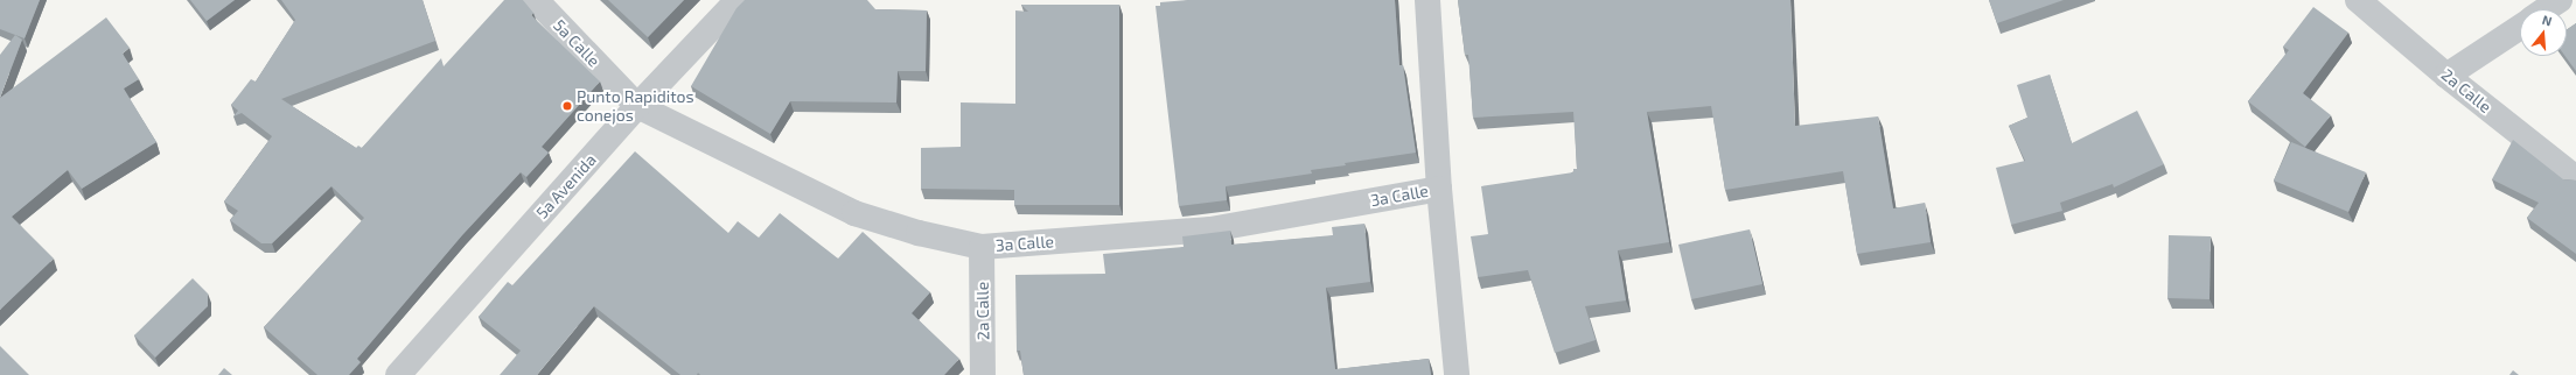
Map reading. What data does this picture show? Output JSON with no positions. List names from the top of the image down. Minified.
{"streets":{"street":["5a Calle","2a Calle","5a Avenida","3a Calle"]},"crossings":[["5a Calle","5a Avenida"],["5a Calle","3a Calle"],["2a Calle","3a Calle"],["5a Avenida","3a Calle"]],"places":["Punto Rapiditos conejos"],"north":"top"}
